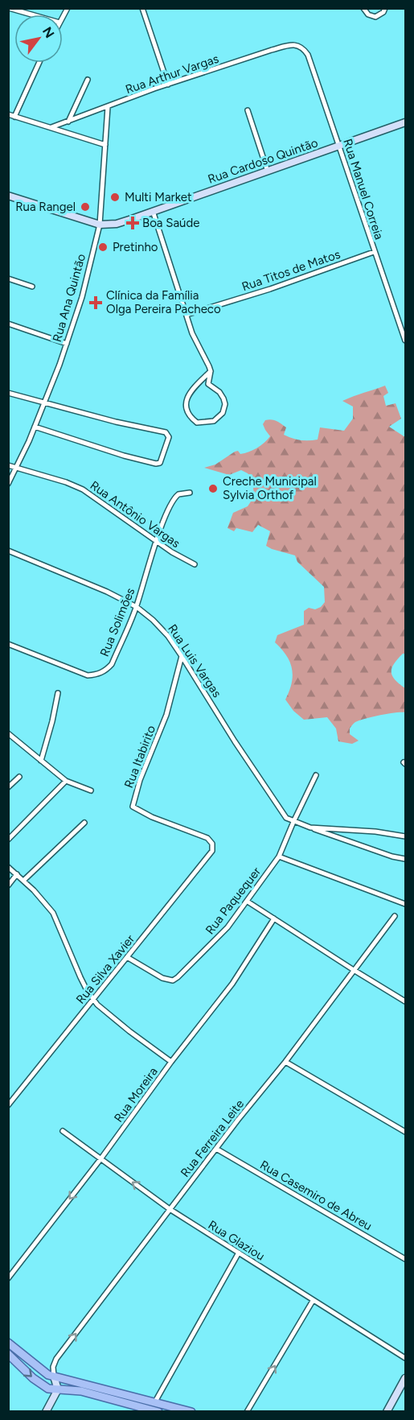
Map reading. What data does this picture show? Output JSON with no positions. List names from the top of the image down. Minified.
{"streets":{"street":["Rua Arthur Vargas","Rua Cardoso Quintão","Rua Manuel Correia","Rua Titos de Matos","Rua Ana Quintão","Rua Antônio Vargas","Rua Solimões","Rua Luis Vargas","Rua Itabirito","Rua Paquequer","Rua Silva Xavier","Rua Moreira","Rua Ferreira Leite","Rua Casemiro de Abreu","Rua Glaziou"]},"crossings":[["Rua Arthur Vargas","Rua Manuel Correia"],["Rua Arthur Vargas","Rua Ana Quintão"],["Rua Cardoso Quintão","Rua Manuel Correia"],["Rua Cardoso Quintão","Rua Ana Quintão"],["Rua Manuel Correia","Rua Titos de Matos"],["Rua Ana Quintão","Rua Antônio Vargas"],["Rua Antônio Vargas","Rua Solimões"],["Rua Solimões","Rua Luis Vargas"],["Rua Luis Vargas","Rua Itabirito"],["Rua Luis Vargas","Rua Paquequer"],["Rua Itabirito","Rua Silva Xavier"],["Rua Paquequer","Rua Silva Xavier"],["Rua Moreira","Rua Glaziou"],["Rua Ferreira Leite","Rua Casemiro de Abreu"],["Rua Ferreira Leite","Rua Glaziou"]],"one_way":["Rua Ferreira Leite"],"places":{"other":["Multi Market","Rua Rangel","Pretinho","Creche Municipal Sylvia Orthof"],"health":["Boa Saúde","Clínica da Família Olga Pereira Pacheco"]},"north":"top right"}
